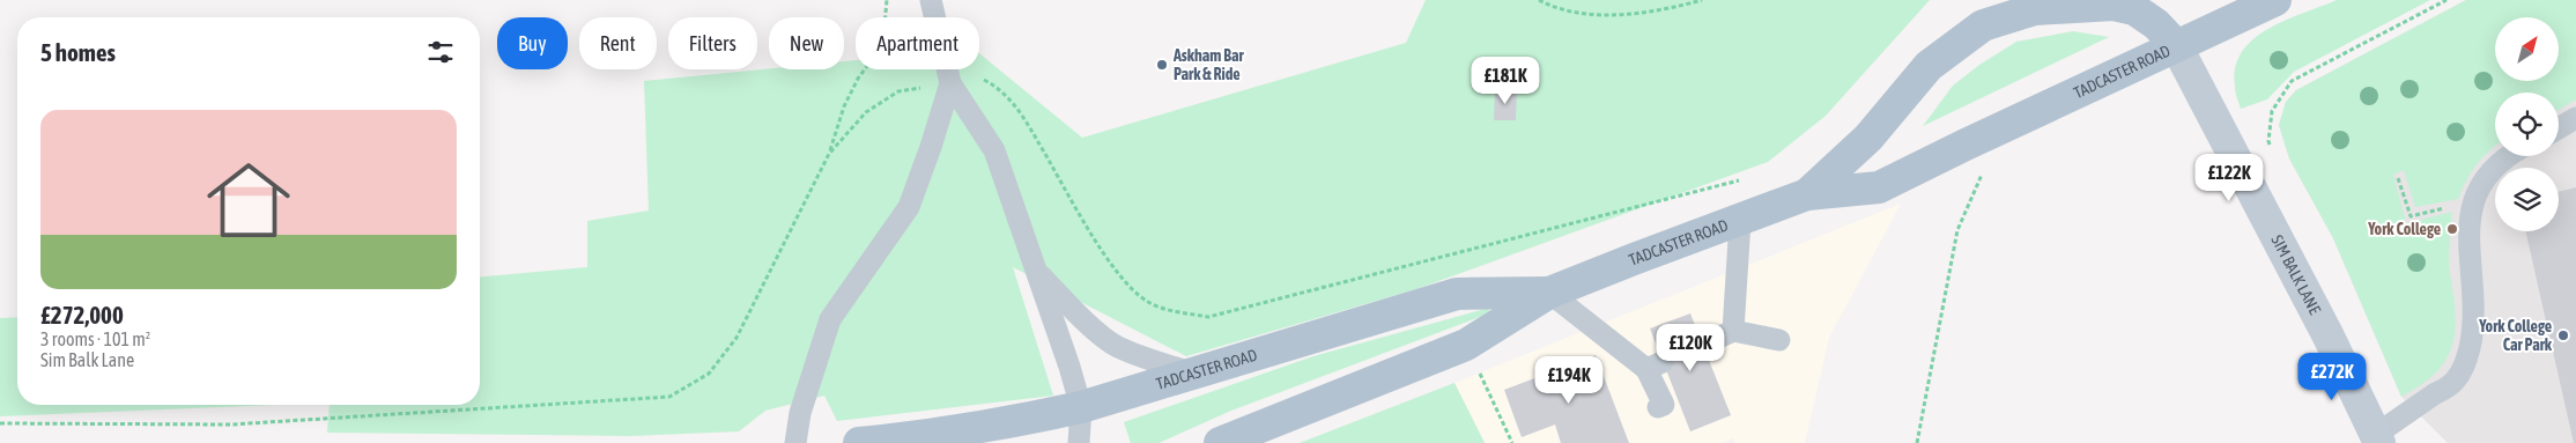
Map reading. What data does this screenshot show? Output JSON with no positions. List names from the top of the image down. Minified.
{"streets":{"main road":["TADCASTER ROAD"],"street":["SIM BALK LANE"]},"crossings":[["TADCASTER ROAD","SIM BALK LANE"]],"places":["Askham Bar Park & Ride","York College","York College Car Park"],"north":"top right","page":{"chip":["Buy","Rent","Filters","New","Apartment"],"heading":"5 homes","price":["£181K","£122K","£120K","£272K","£194K"],"list":[{"name":"£272,000","note":"3 rooms · 101 m² · Sim Balk Lane"}]}}
